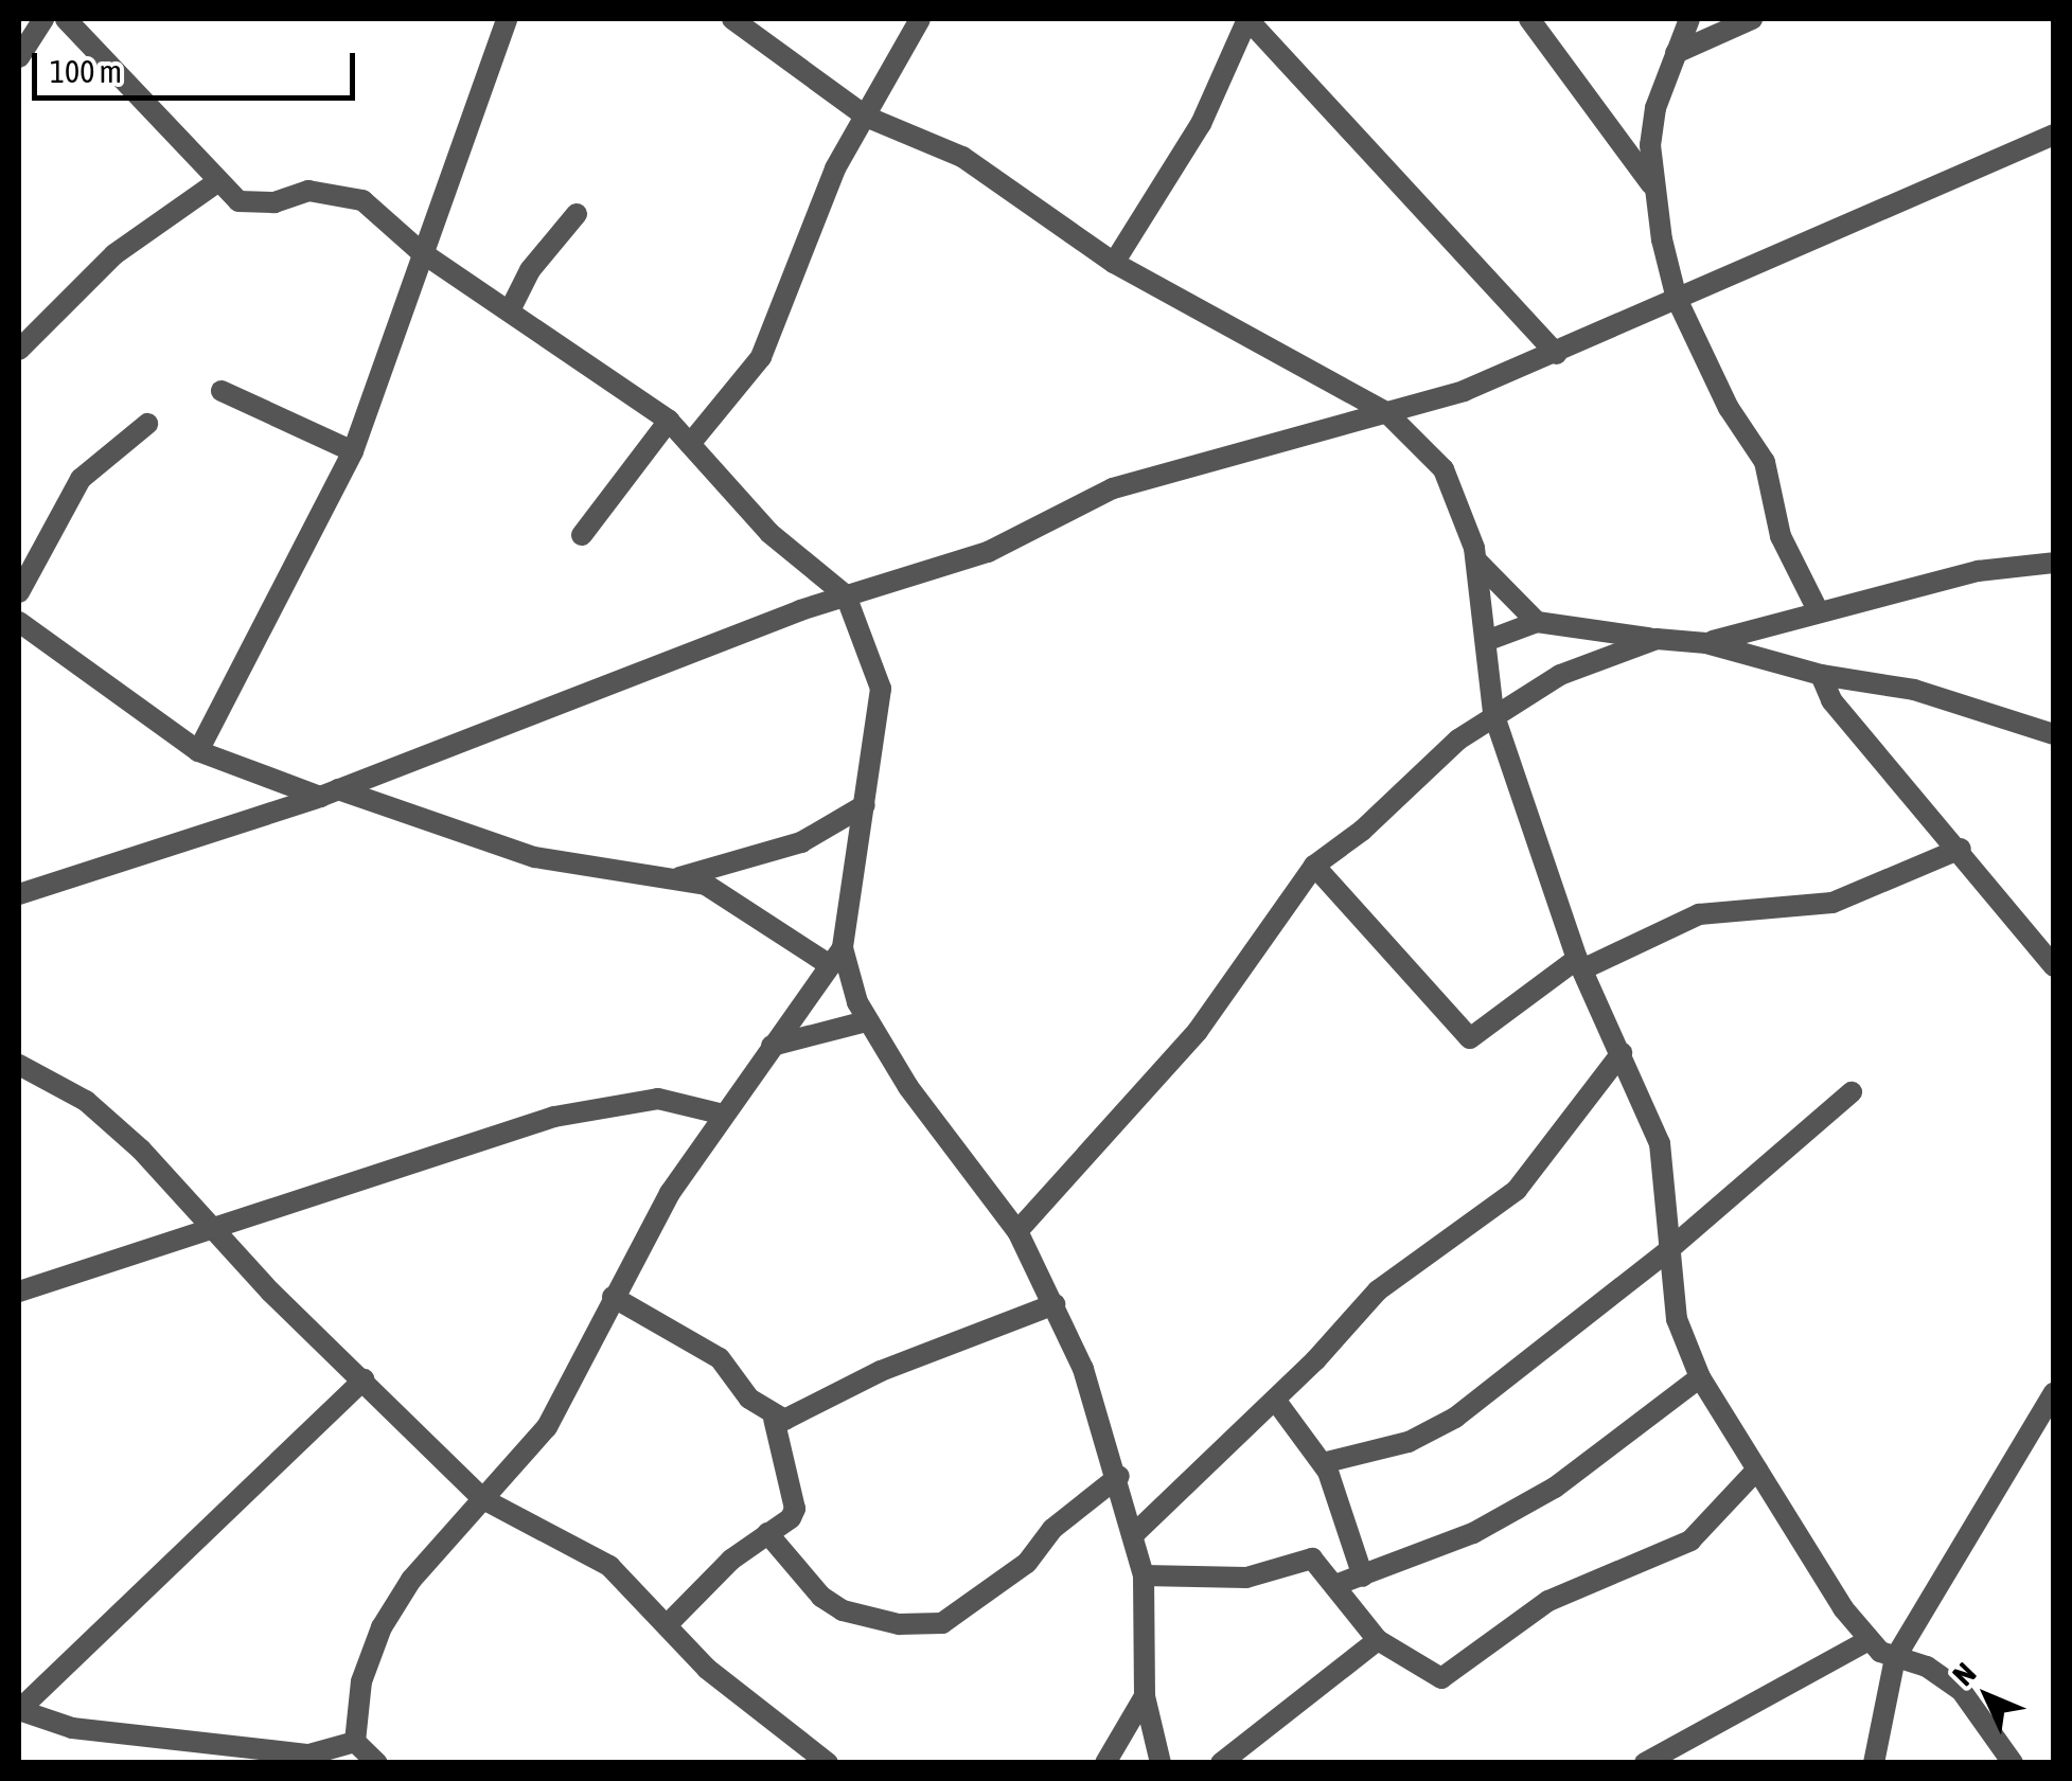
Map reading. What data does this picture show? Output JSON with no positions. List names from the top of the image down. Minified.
{"scale_bar":"100 m","north":"top left"}
